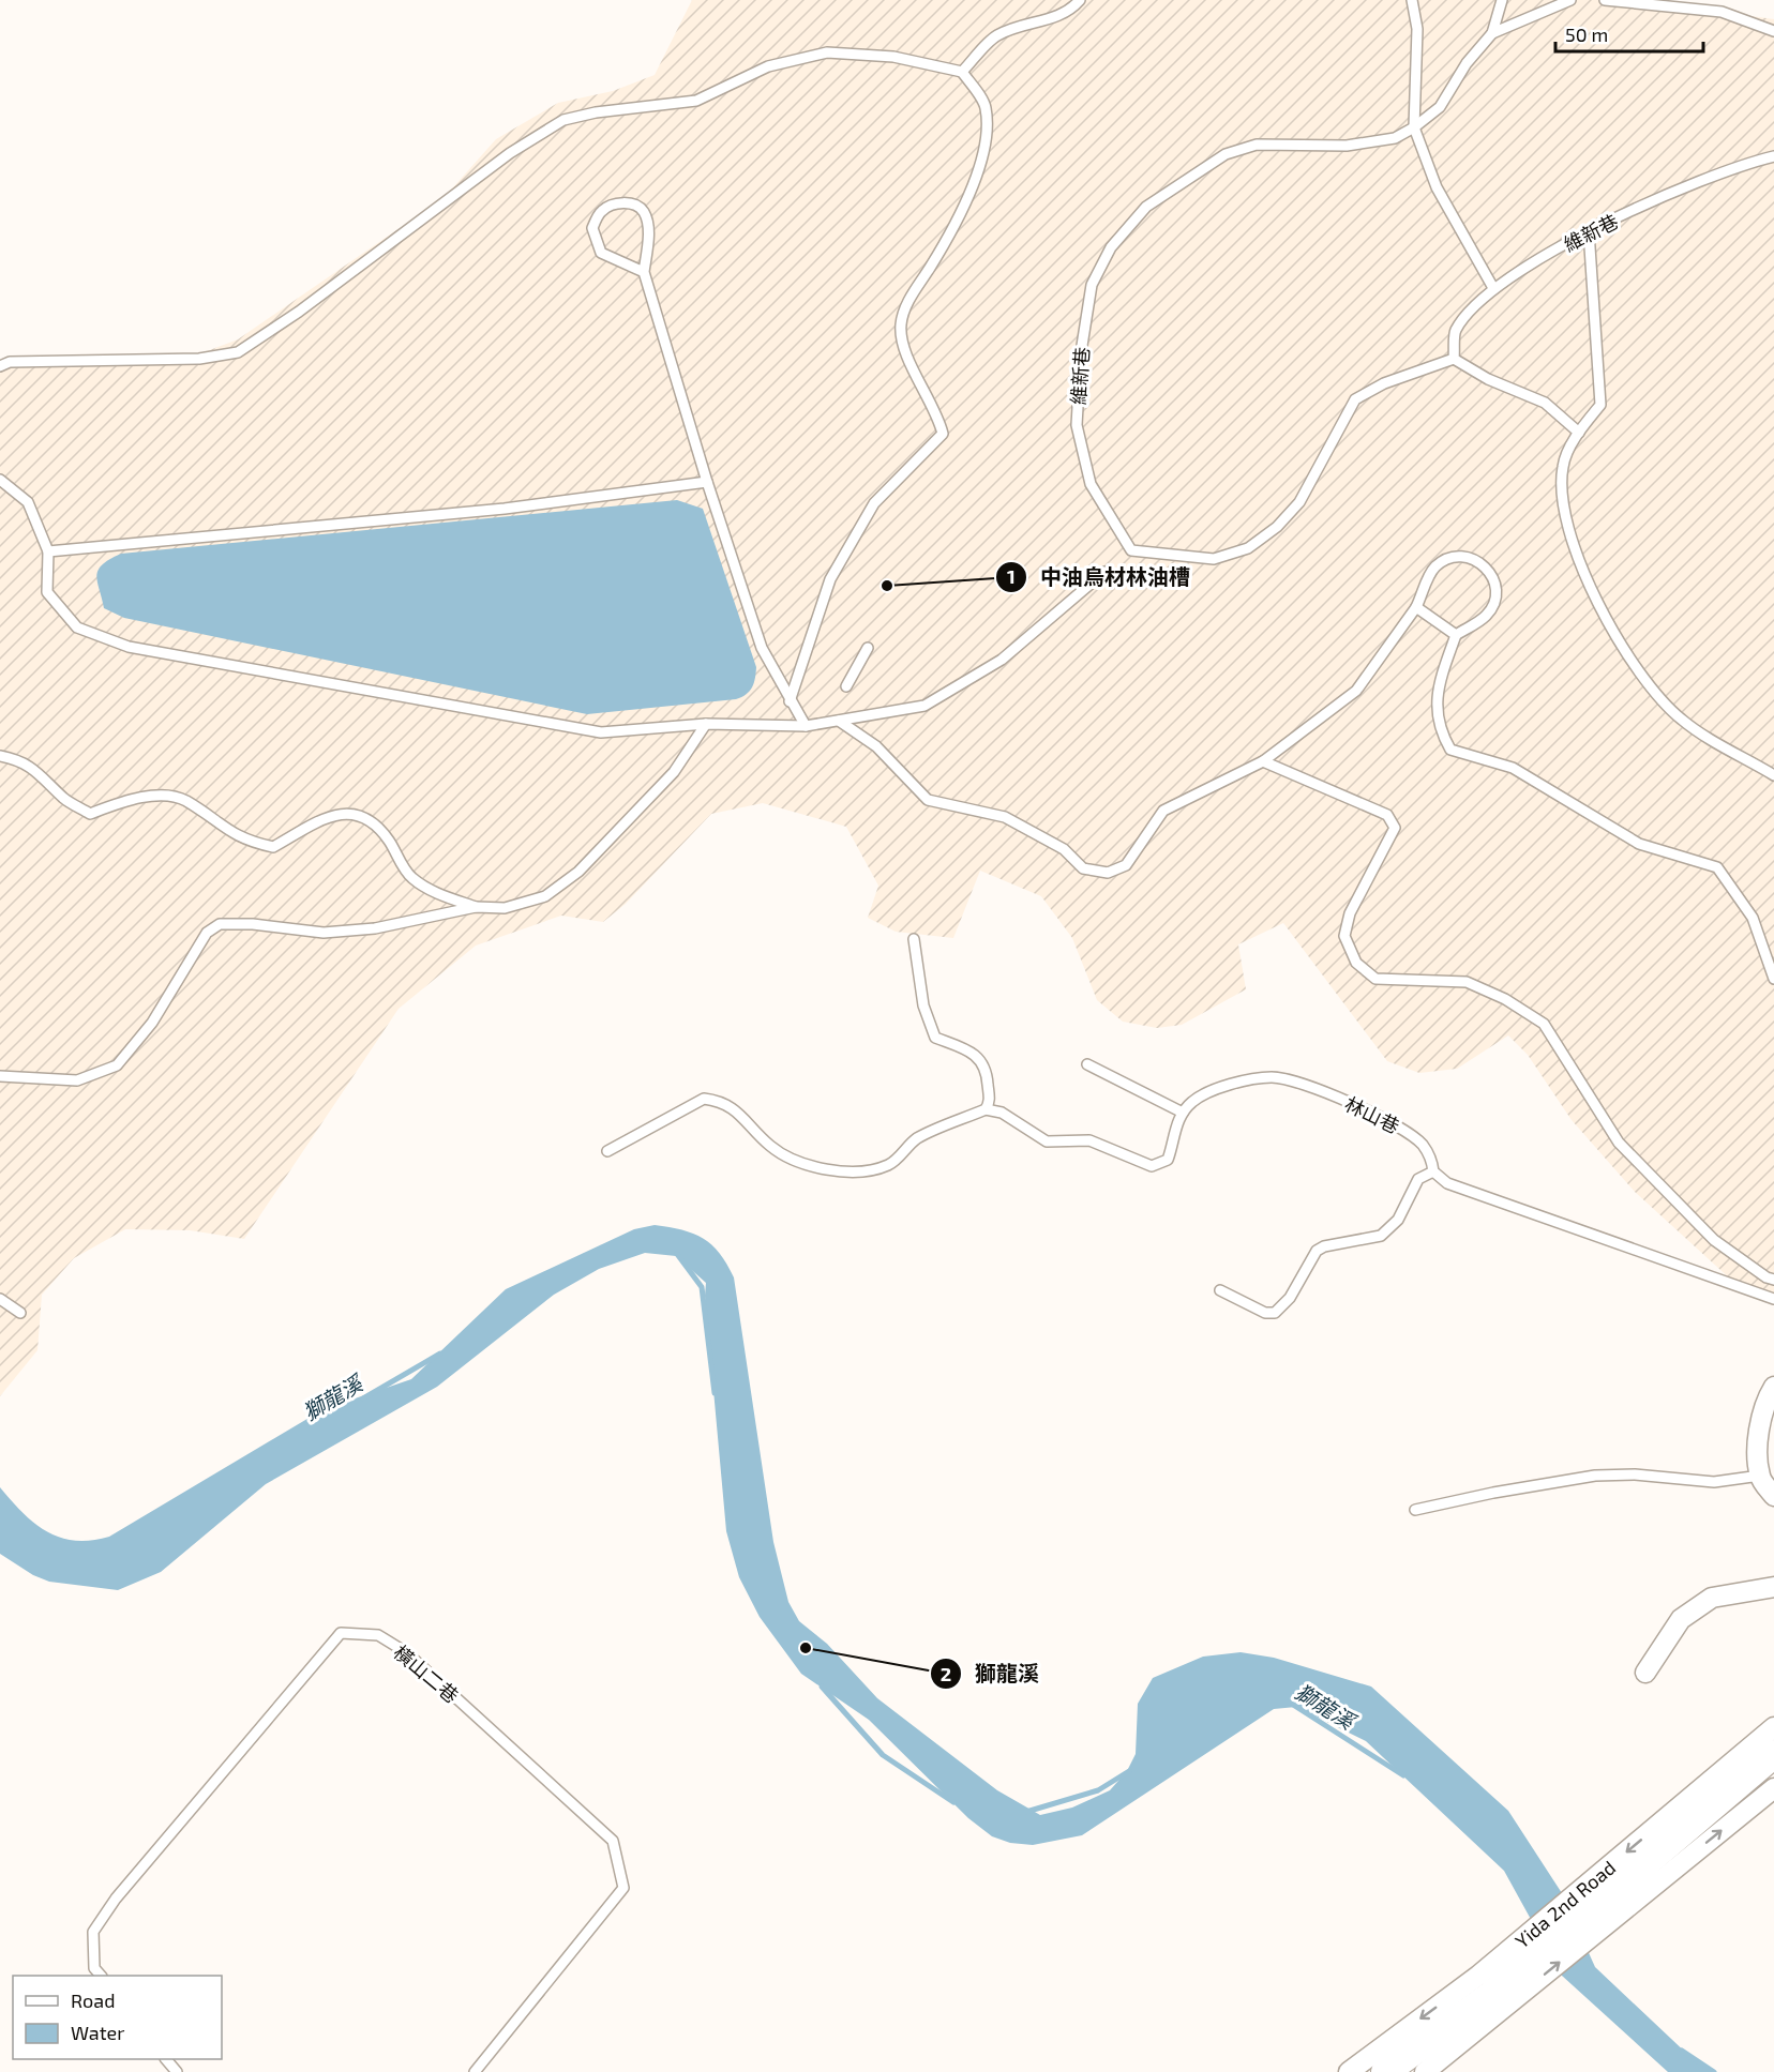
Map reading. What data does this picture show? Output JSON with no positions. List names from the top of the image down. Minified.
{"streets":{"street":["Yida 2nd Road"],"lane":["維新巷","林山巷","橫山二巷"]},"water":["獅龍溪"],"places":["中油烏材林油槽","獅龍溪"],"legend":["Road","Water"],"scale_bar":"50 m"}
